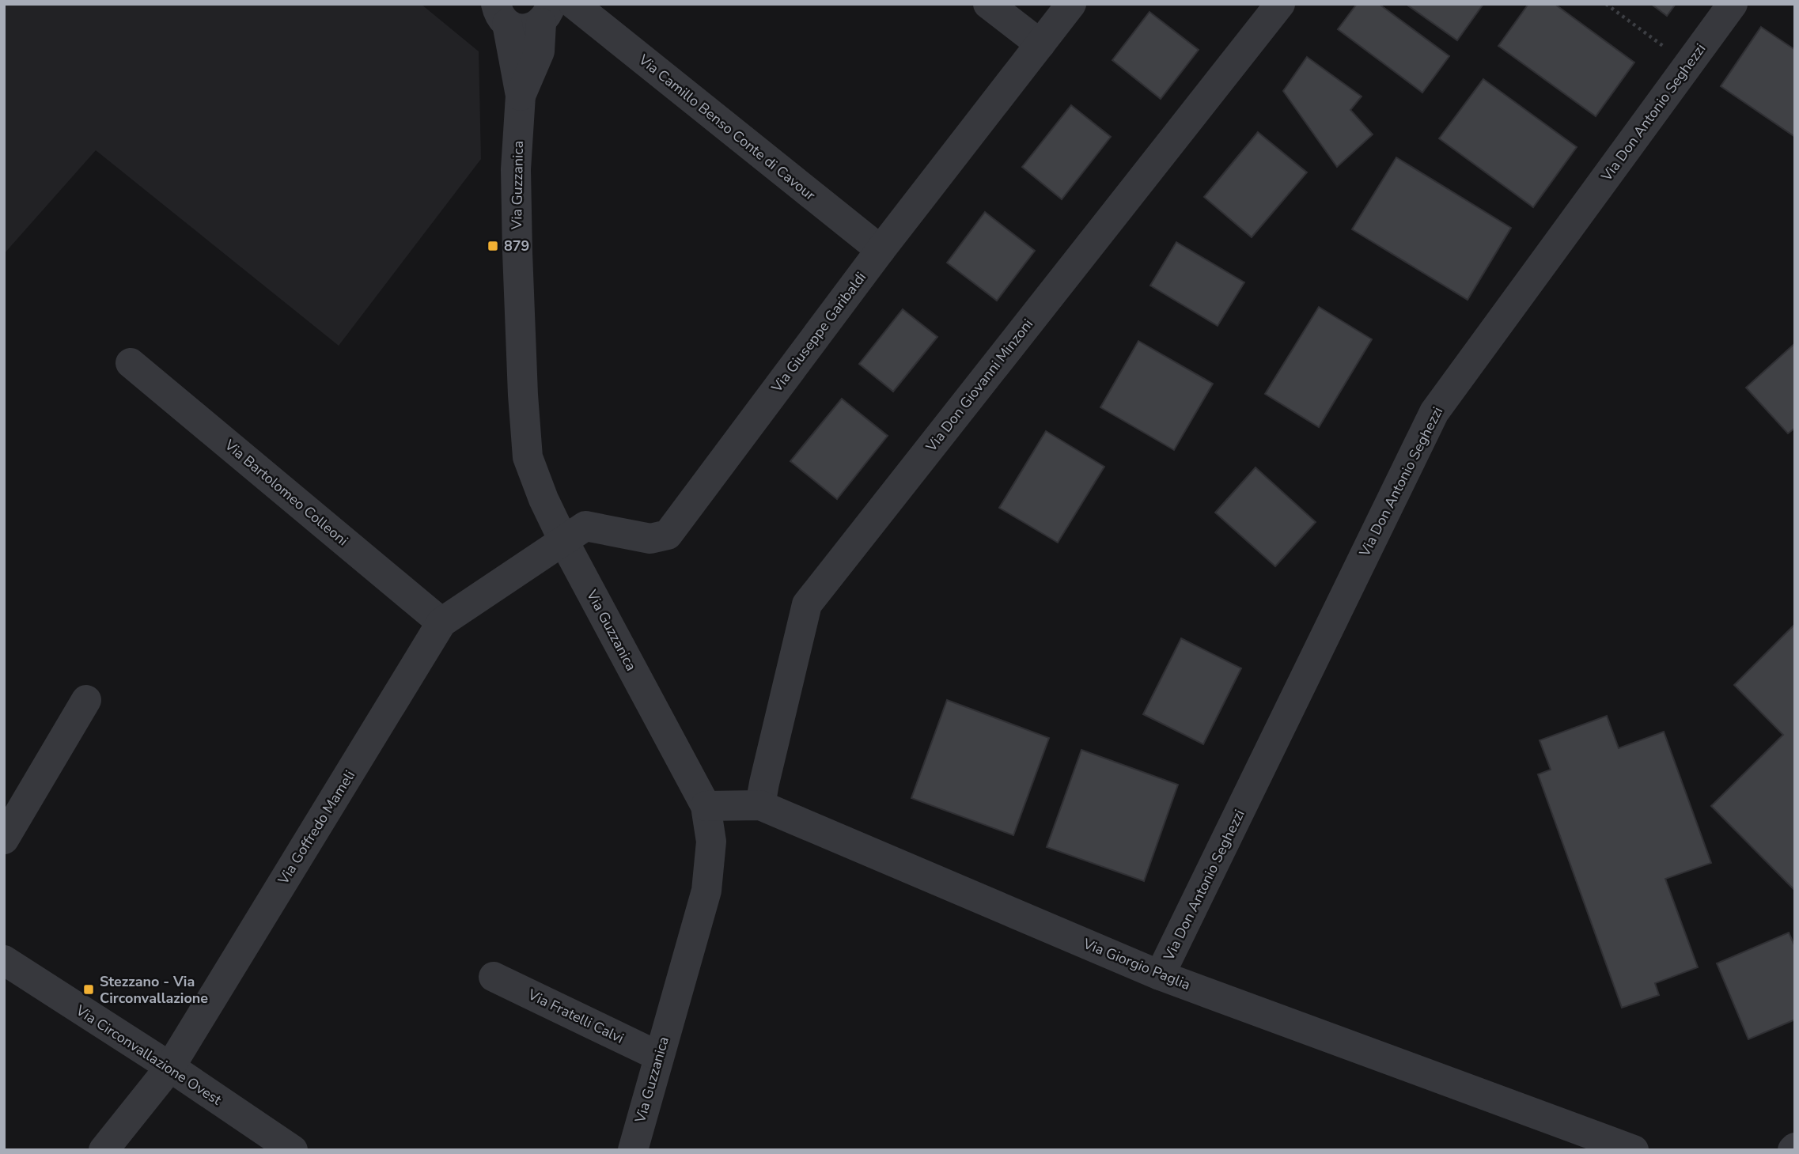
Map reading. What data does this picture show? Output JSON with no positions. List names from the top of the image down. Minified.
{"streets":{"street":["Via Don Antonio Seghezzi","Via Camillo Benso Conte di Cavour","Via Guzzanica","Via Giuseppe Garibaldi","Via Don Giovanni Minzoni","Via Bartolomeo Colleoni","Via Goffredo Mameli","Via Giorgio Paglia","Via Fratelli Calvi","Via Circonvallazione Ovest"]},"crossings":[["Via Don Antonio Seghezzi","Via Giorgio Paglia"],["Via Camillo Benso Conte di Cavour","Via Giuseppe Garibaldi"],["Via Guzzanica","Via Giuseppe Garibaldi"],["Via Guzzanica","Via Goffredo Mameli"],["Via Guzzanica","Via Giorgio Paglia"],["Via Guzzanica","Via Fratelli Calvi"],["Via Giuseppe Garibaldi","Via Goffredo Mameli"],["Via Don Giovanni Minzoni","Via Giorgio Paglia"],["Via Bartolomeo Colleoni","Via Goffredo Mameli"],["Via Goffredo Mameli","Via Circonvallazione Ovest"]],"places":{"transit":["879","Stezzano - Via Circonvallazione"]}}
